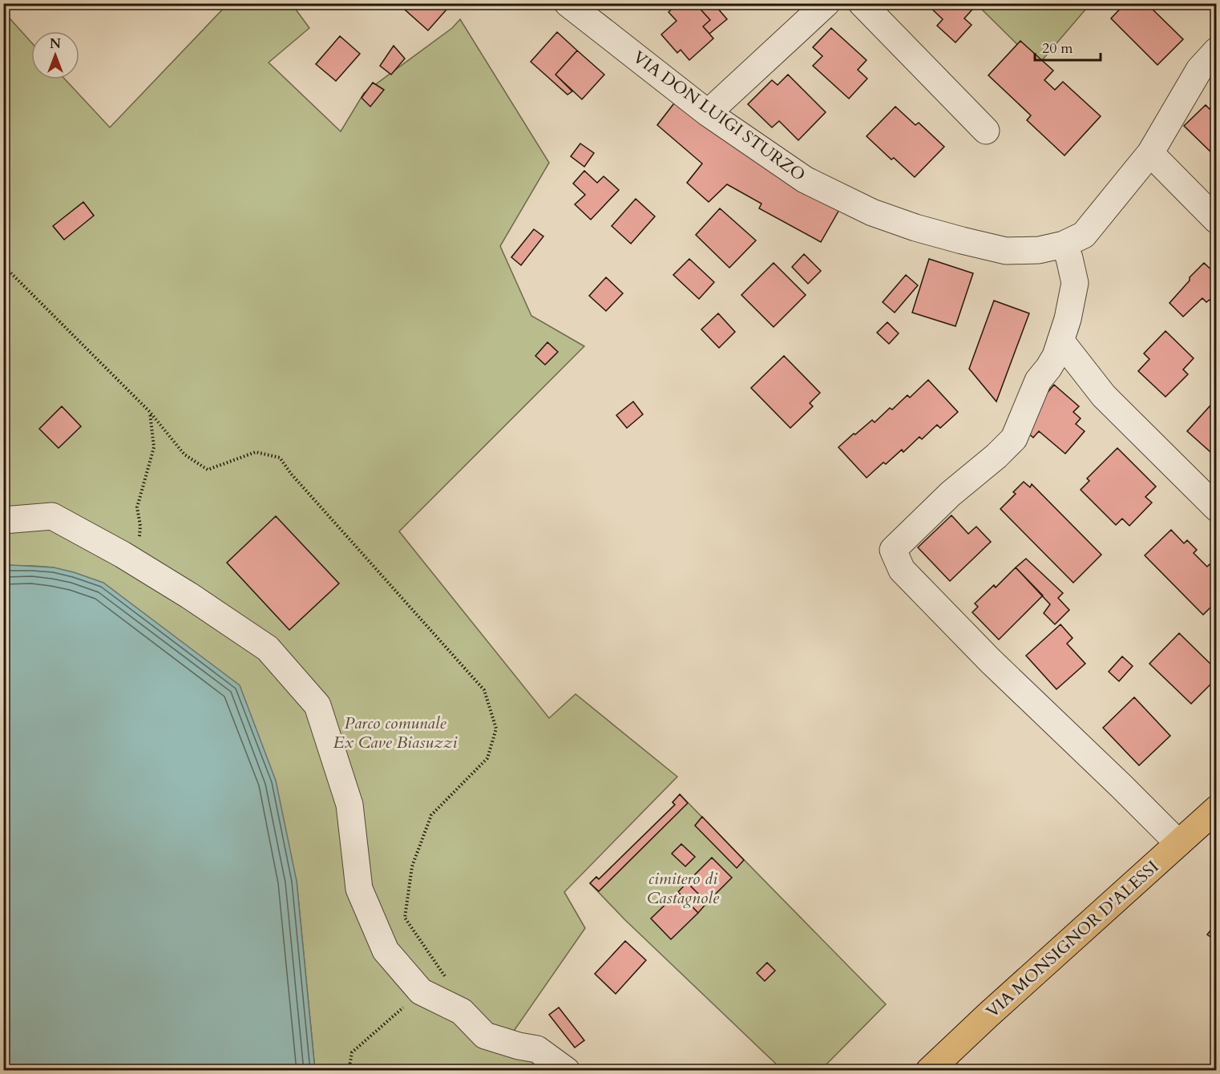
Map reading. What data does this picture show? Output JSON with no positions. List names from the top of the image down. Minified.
{"streets":{"main road":["VIA MONSIGNOR D'ALESSI"],"street":["VIA DON LUIGI STURZO"]},"parks":["Parco comunale Ex Cave Biasuzzi","cimitero di Castagnole"],"scale_bar":"20 m","north":"top"}
